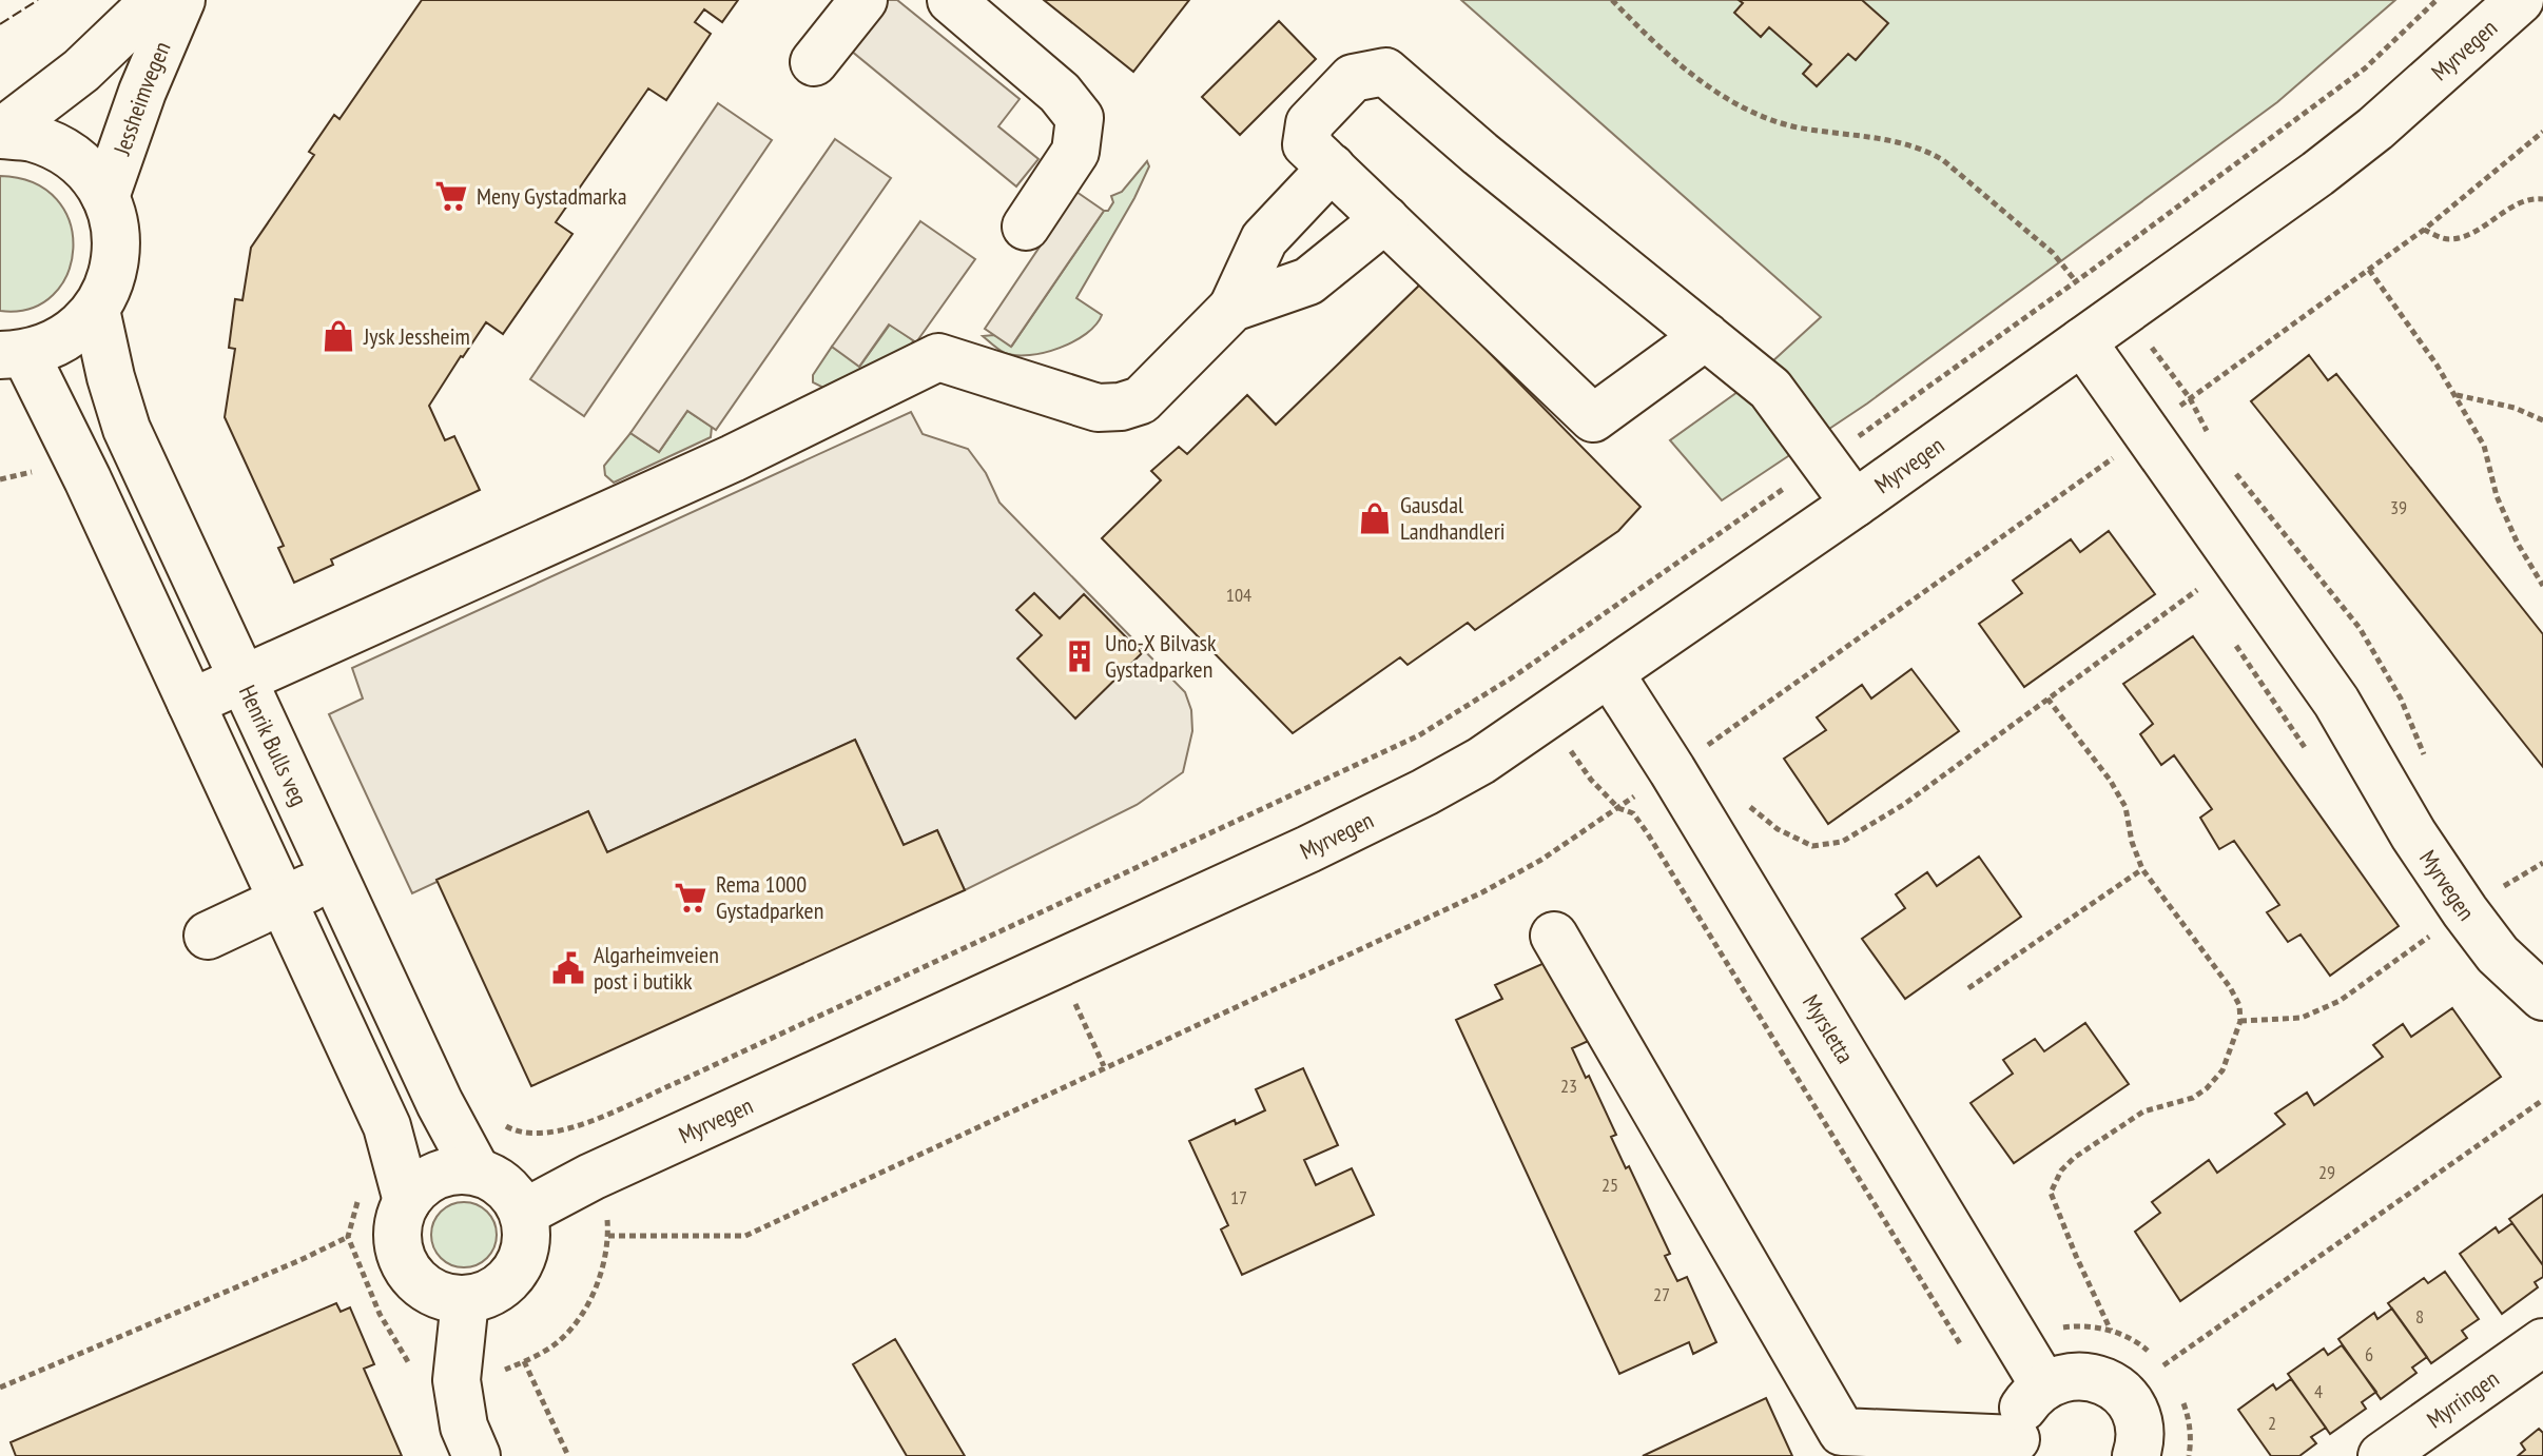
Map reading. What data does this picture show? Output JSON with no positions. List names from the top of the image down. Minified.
{"streets":{"street":["Myrvegen","Jessheimvegen","Henrik Bulls veg","Myrsletta","Myrringen"]},"crossings":[["Myrvegen","Henrik Bulls veg"],["Myrvegen","Myrsletta"]],"places":{"supermarket":["Meny Gystadmarka","Rema 1000 Gystadparken"],"shop":["Jysk Jessheim","Gausdal Landhandleri"],"building":["Uno-X Bilvask Gystadparken"],"public building":["Algarheimveien post i butikk"]},"house_numbers":["39","104","23","29","25","17","27","8","6","4","2"]}
